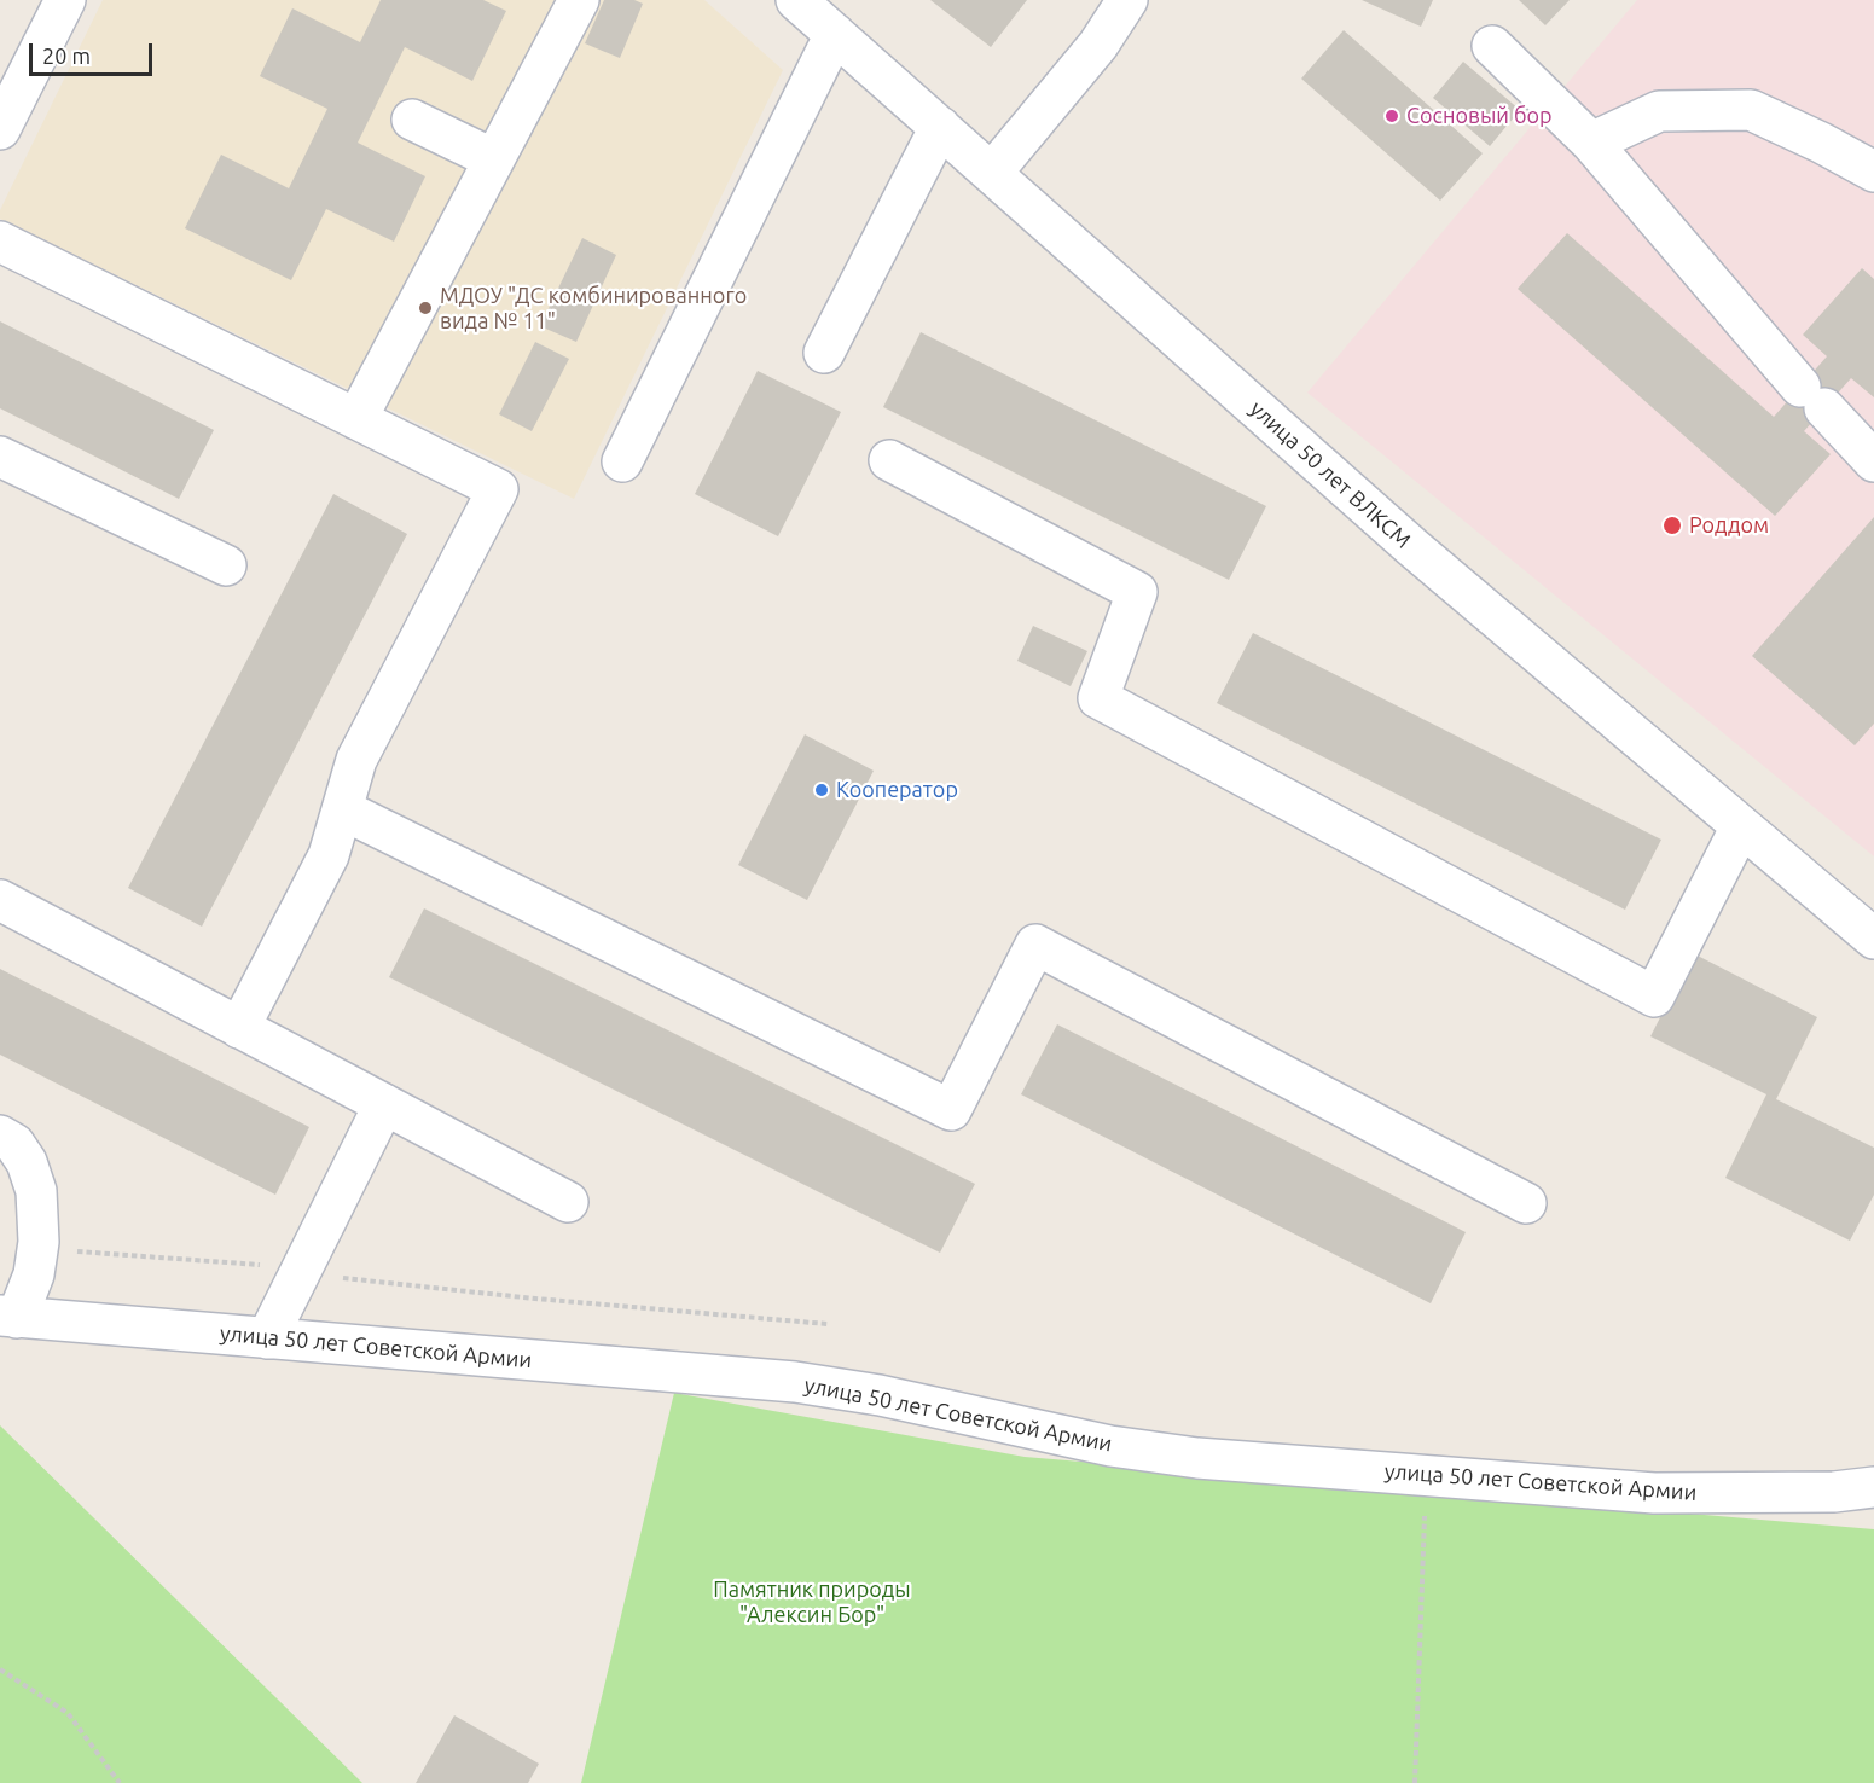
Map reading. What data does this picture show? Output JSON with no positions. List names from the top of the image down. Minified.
{"streets":{"street":["улица 50 лет ВЛКСМ","улица 50 лет Советской Армии"]},"parks":["Памятник природы \"Алексин Бор\""],"places":["Сосновый бор","МДОУ \"ДС комбинированного вида № 11\"","Роддом","Кооператор"],"scale_bar":"20 m"}
